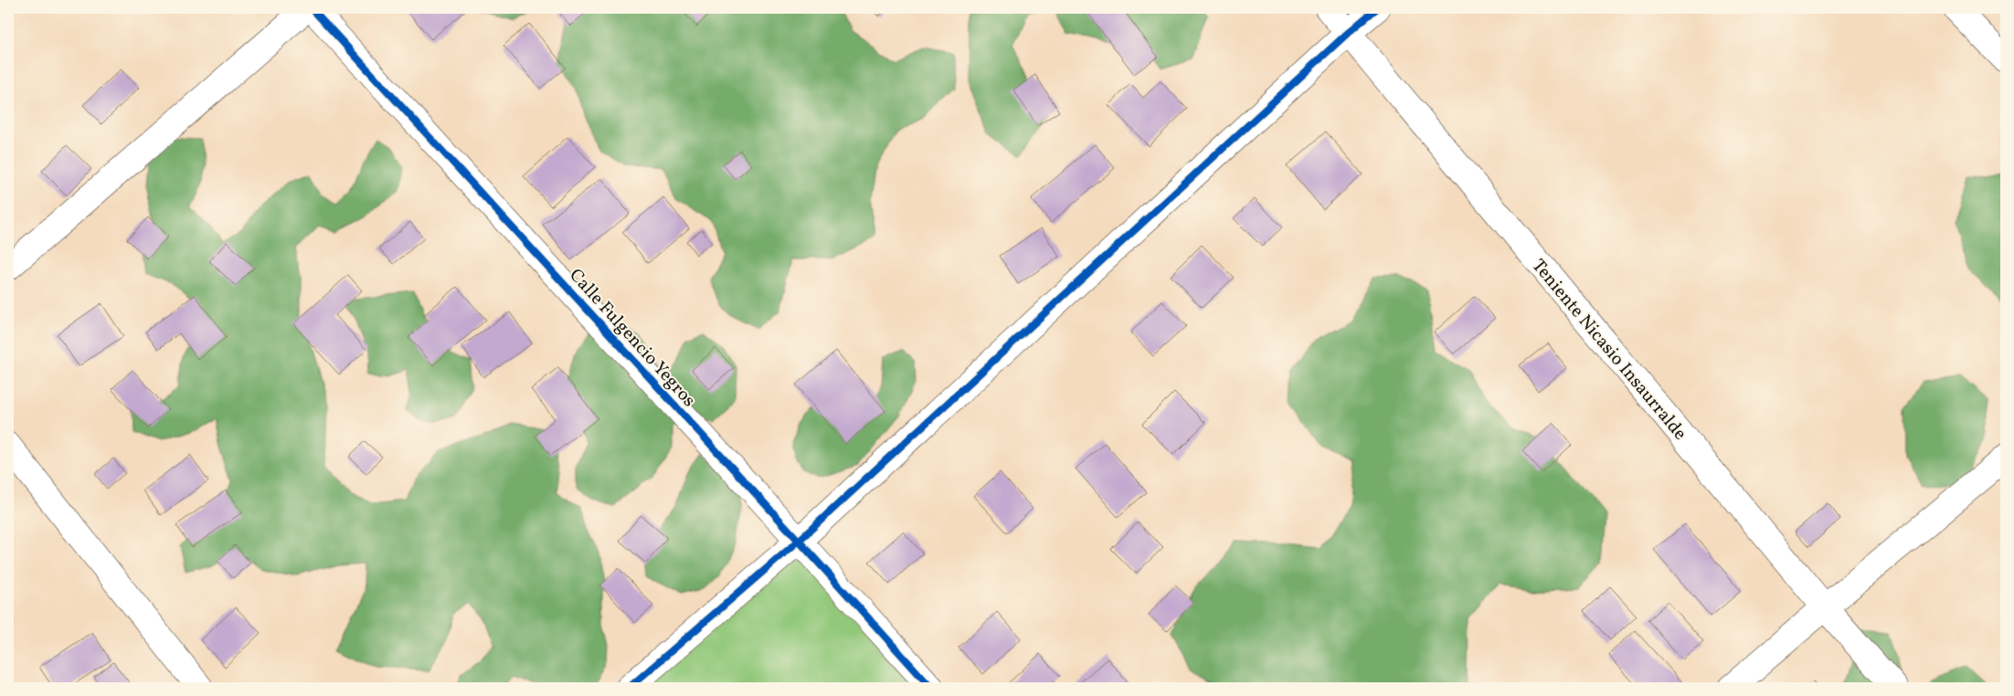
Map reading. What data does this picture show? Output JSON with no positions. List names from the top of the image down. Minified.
{"streets":{"street":["Calle Fulgencio Yegros","Teniente Nicasio Insaurralde"]}}
